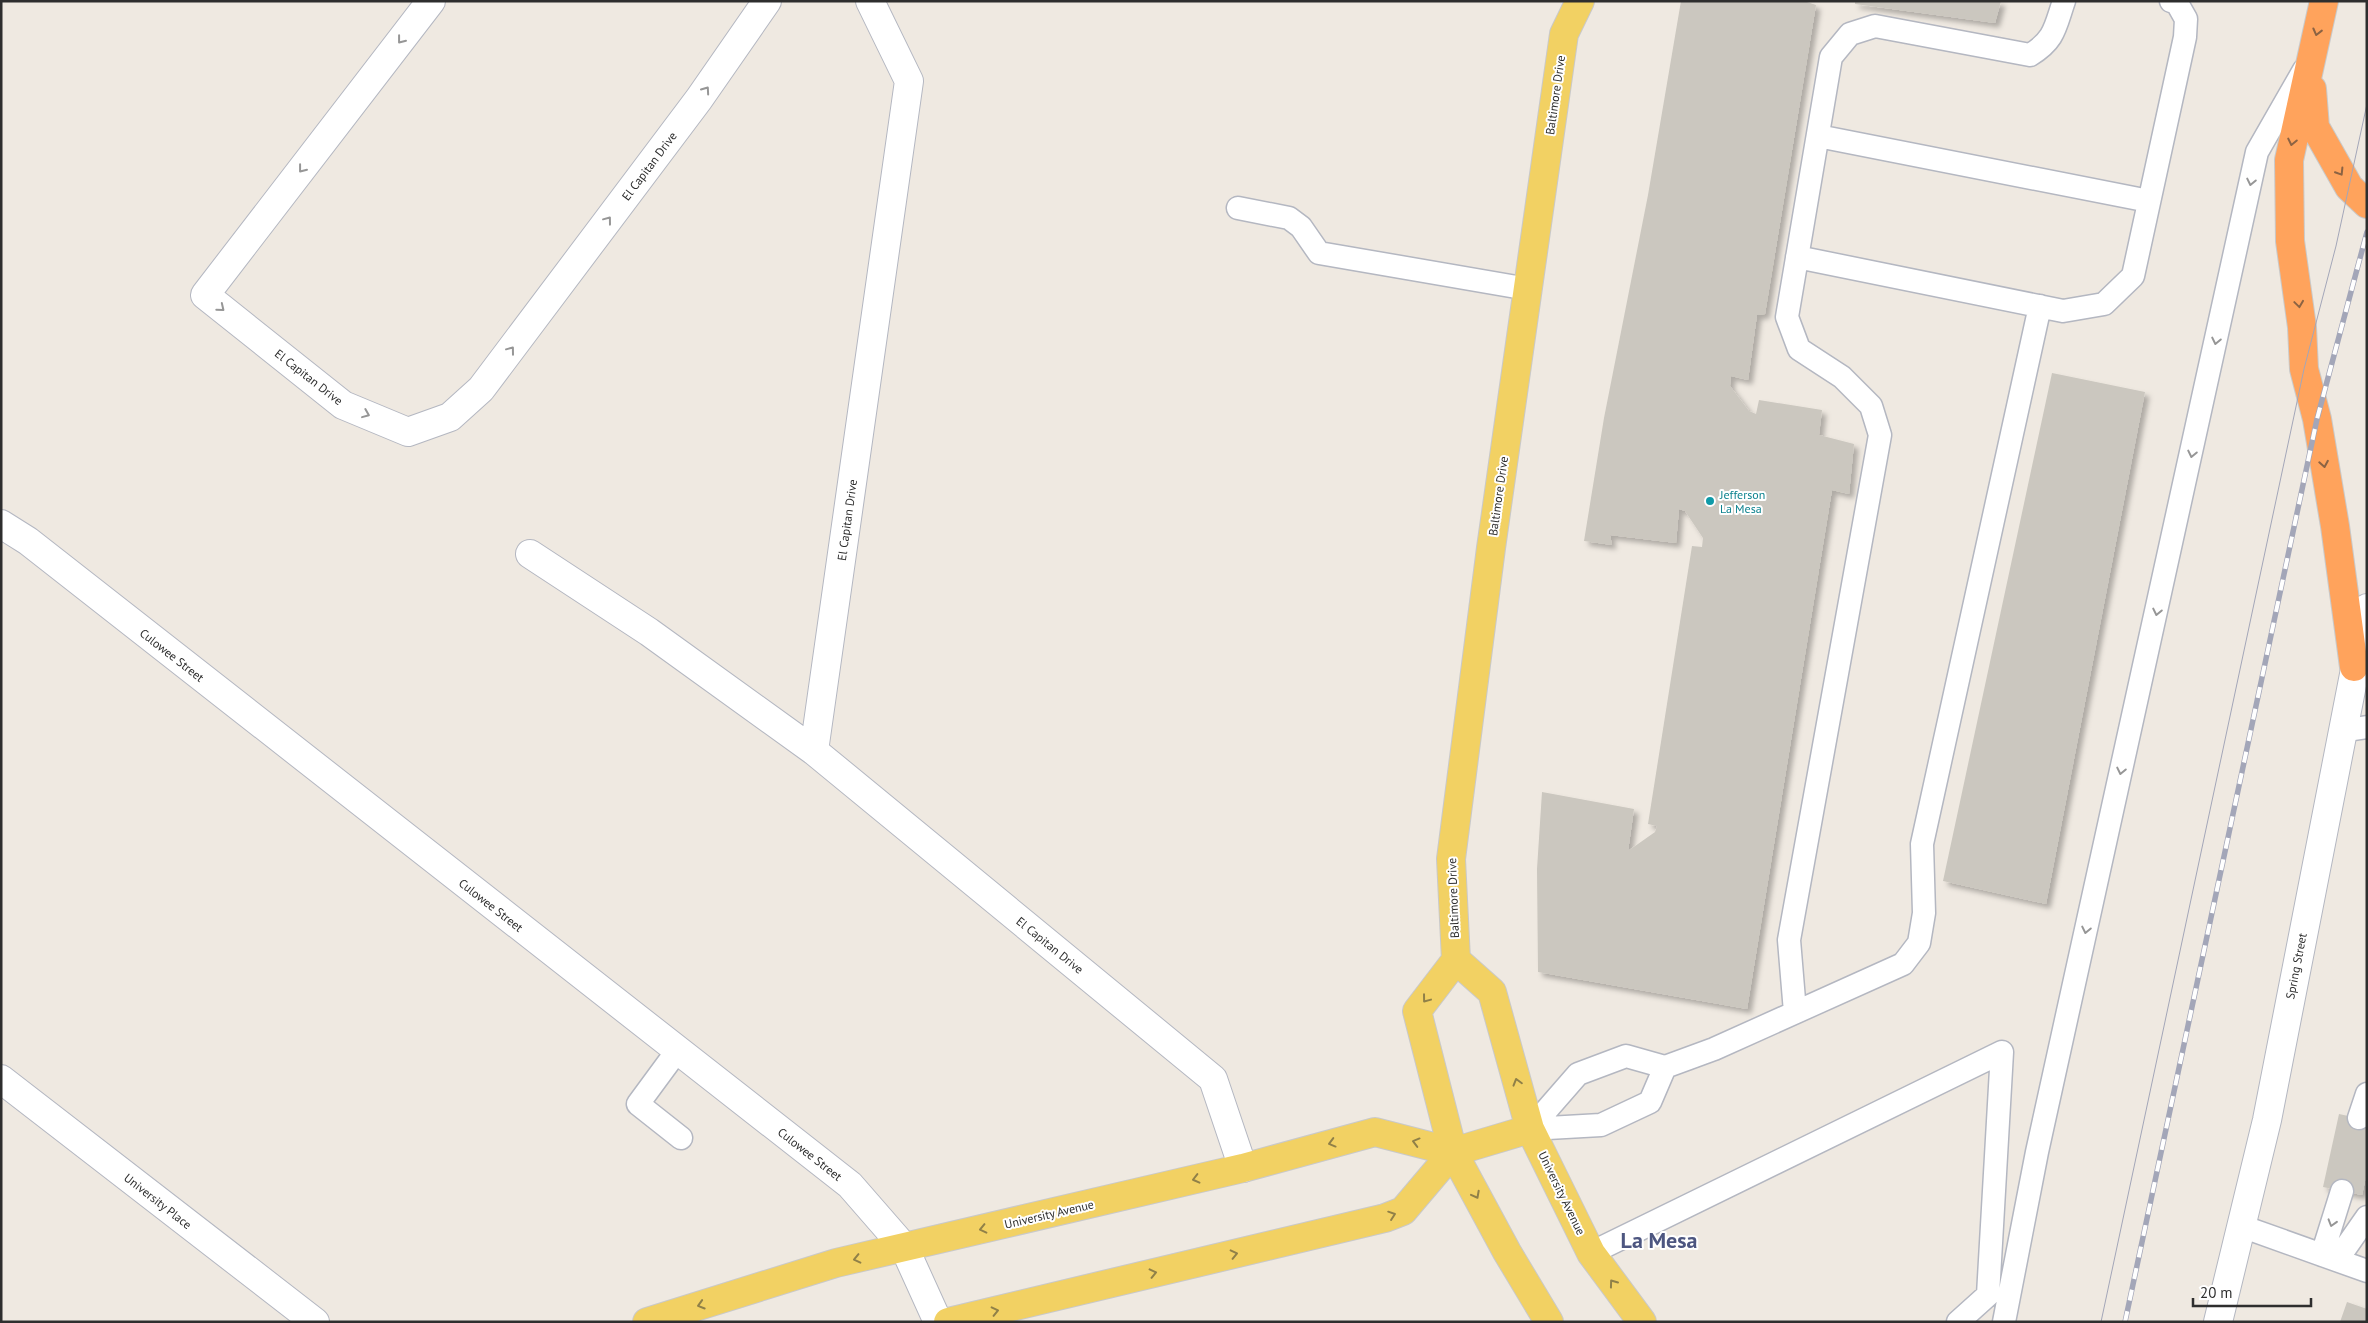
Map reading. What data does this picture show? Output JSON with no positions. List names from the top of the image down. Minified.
{"streets":{"main road":["Baltimore Drive","University Avenue"],"street":["El Capitan Drive","Culowee Street","Spring Street","University Place"]},"crossings":[["El Capitan Drive","University Avenue"],["Culowee Street","University Avenue"]],"districts":["La Mesa"],"places":["Jefferson La Mesa"],"scale_bar":"20 m"}
